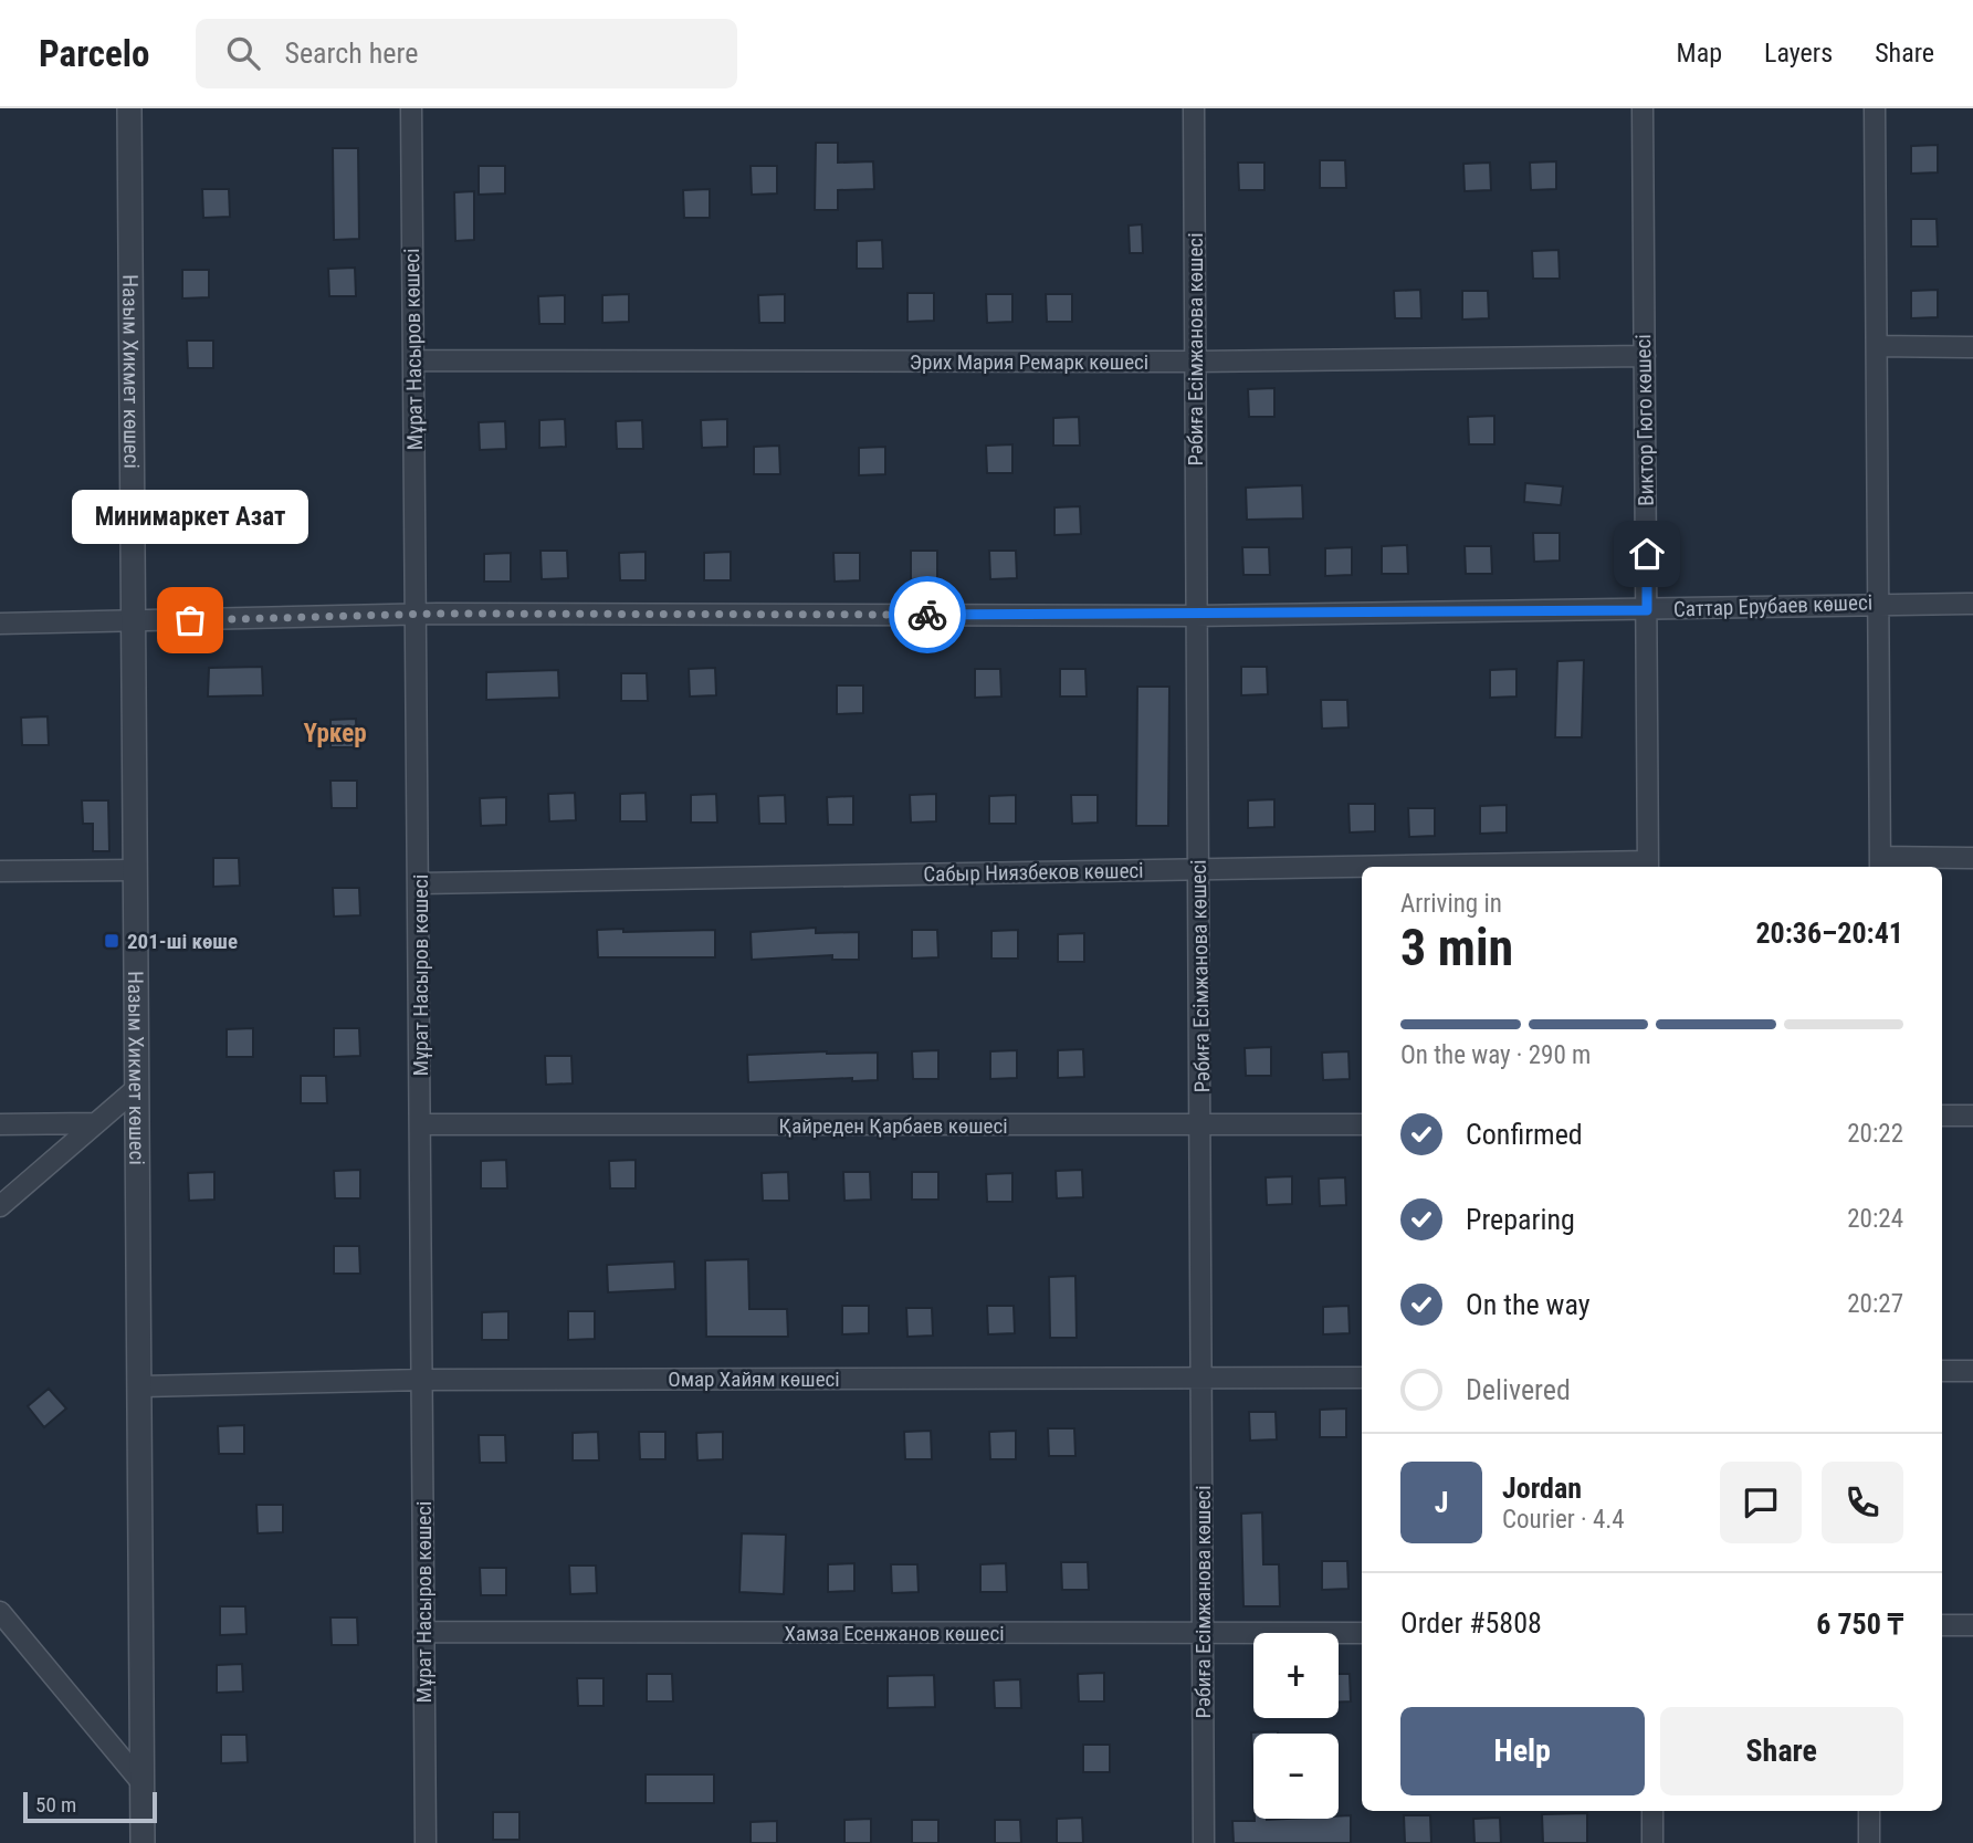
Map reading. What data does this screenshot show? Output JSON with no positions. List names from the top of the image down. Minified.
{"streets":{"street":["Мұрат Насыров көшесі","Рәбиға Есімжанова көшесі","Эрих Мария Ремарк көшесі","Назым Хикмет көшесі","Виктор Гюго көшесі","Саттар Ерубаев көшесі","Сабыр Ниязбеков көшесі","Қайреден Қарбаев көшесі","Омар Хайям көшесі","Хамза Есенжанов көшесі"]},"crossings":[["Мұрат Насыров көшесі","Эрих Мария Ремарк көшесі"],["Мұрат Насыров көшесі","Саттар Ерубаев көшесі"],["Мұрат Насыров көшесі","Сабыр Ниязбеков көшесі"],["Мұрат Насыров көшесі","Қайреден Қарбаев көшесі"],["Мұрат Насыров көшесі","Омар Хайям көшесі"],["Мұрат Насыров көшесі","Хамза Есенжанов көшесі"],["Рәбиға Есімжанова көшесі","Эрих Мария Ремарк көшесі"],["Рәбиға Есімжанова көшесі","Саттар Ерубаев көшесі"],["Рәбиға Есімжанова көшесі","Сабыр Ниязбеков көшесі"],["Рәбиға Есімжанова көшесі","Қайреден Қарбаев көшесі"],["Рәбиға Есімжанова көшесі","Омар Хайям көшесі"],["Рәбиға Есімжанова көшесі","Хамза Есенжанов көшесі"],["Эрих Мария Ремарк көшесі","Виктор Гюго көшесі"],["Назым Хикмет көшесі","Саттар Ерубаев көшесі"],["Назым Хикмет көшесі","Омар Хайям көшесі"],["Виктор Гюго көшесі","Саттар Ерубаев көшесі"],["Виктор Гюго көшесі","Сабыр Ниязбеков көшесі"]],"districts":["Үркер"],"places":{"other":["Минимаркет Азат"],"transit":["201-ші көше"]},"scale_bar":"50 m","page":{"header":"Parcelo","search":"Search here","nav":["Map","Layers","Share"],"bubble":"Минимаркет Азат","heading":["3 min","Arriving in","20:36–20:41"],"panel":["Jordan","Courier · 4.4","Order #5808","6 750 ₸"],"bar":"On the way · 290 m","list":[["Confirmed","20:22"],["Preparing","20:24"],["On the way","20:27"],"Delivered"],"round":"J","map_buttons":["+","−"],"buttons":["Help","Share"],"scale":"50 m"}}
